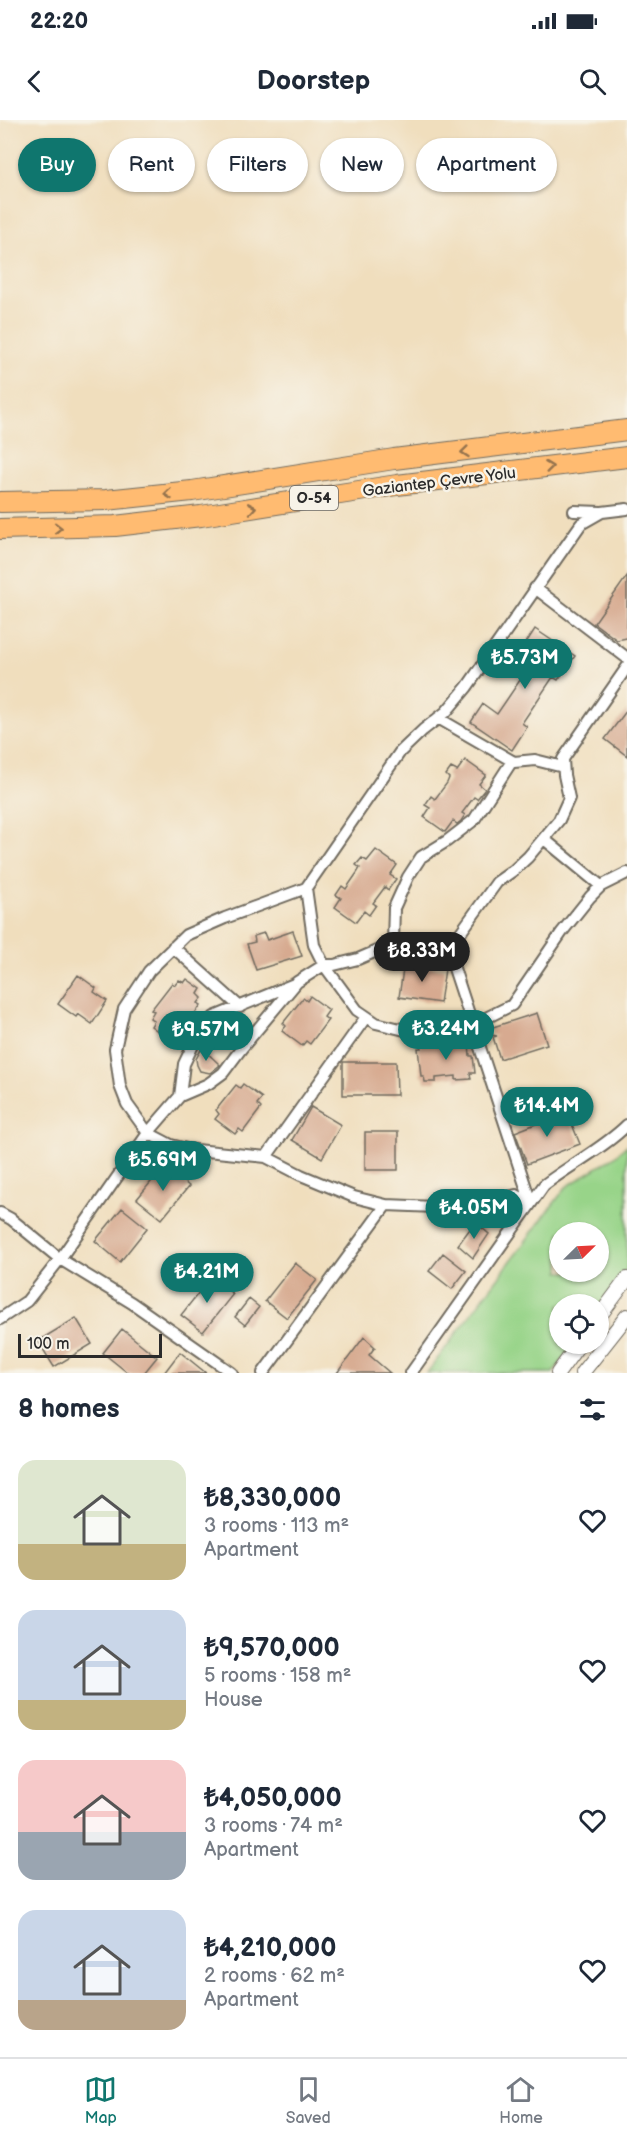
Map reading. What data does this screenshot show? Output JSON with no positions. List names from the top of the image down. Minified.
{"streets":{"highway":["Gaziantep Çevre Yolu","O-54"]},"scale_bar":"100 m","north":"top right","page":{"status":"22:20","header":"Doorstep","chip":["Buy","Rent","Filters","New","Apartment"],"price":["₺5.73M","₺8.33M","₺3.24M","₺9.57M","₺14.4M","₺5.69M","₺4.05M","₺4.21M"],"scale":"100 m","heading":"8 homes","list":[{"name":"₺8,330,000","note":"3 rooms · 113 m² · Apartment"},{"name":"₺9,570,000","note":"5 rooms · 158 m² · House"},{"name":"₺4,050,000","note":"3 rooms · 74 m² · Apartment"},{"name":"₺4,210,000","note":"2 rooms · 62 m² · Apartment"}],"tabs":["Map","Saved","Home"]}}
